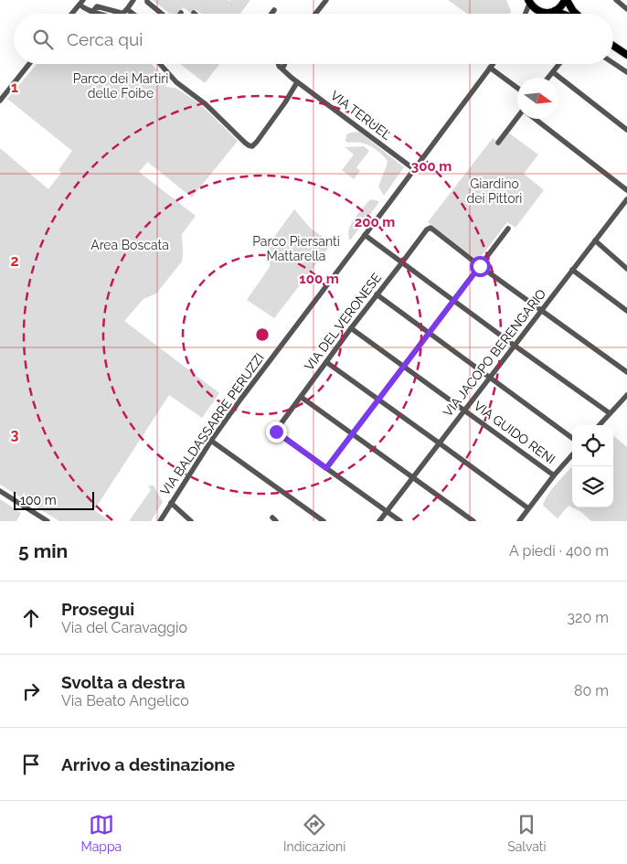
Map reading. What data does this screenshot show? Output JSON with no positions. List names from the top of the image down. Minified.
{"streets":{"street":["VIA TERUEL","VIA DEL VERONESE","VIA JACOPO BERENGARIO","VIA BALDASSARRE PERUZZI","VIA GUIDO RENI"]},"crossings":[["VIA TERUEL","VIA BALDASSARRE PERUZZI"],["VIA DEL VERONESE","VIA GUIDO RENI"],["VIA JACOPO BERENGARIO","VIA GUIDO RENI"]],"parks":["Parco dei Martiri delle Foibe","Giardino dei Pittori","Parco Piersanti Mattarella","Area Boscata"],"scale_bar":"100 m","north":"right","page":{"search":"Cerca qui","scale":"100 m","heading":["5 min","A piedi · 400 m"],"list":[["Prosegui","Via del Caravaggio","320 m"],["Svolta a destra","Via Beato Angelico","80 m"],"Arrivo a destinazione"],"nav":["Mappa","Indicazioni","Salvati"]},"grid":{"rows":["1","2","3"]},"rings":["300 m","200 m","100 m"]}
